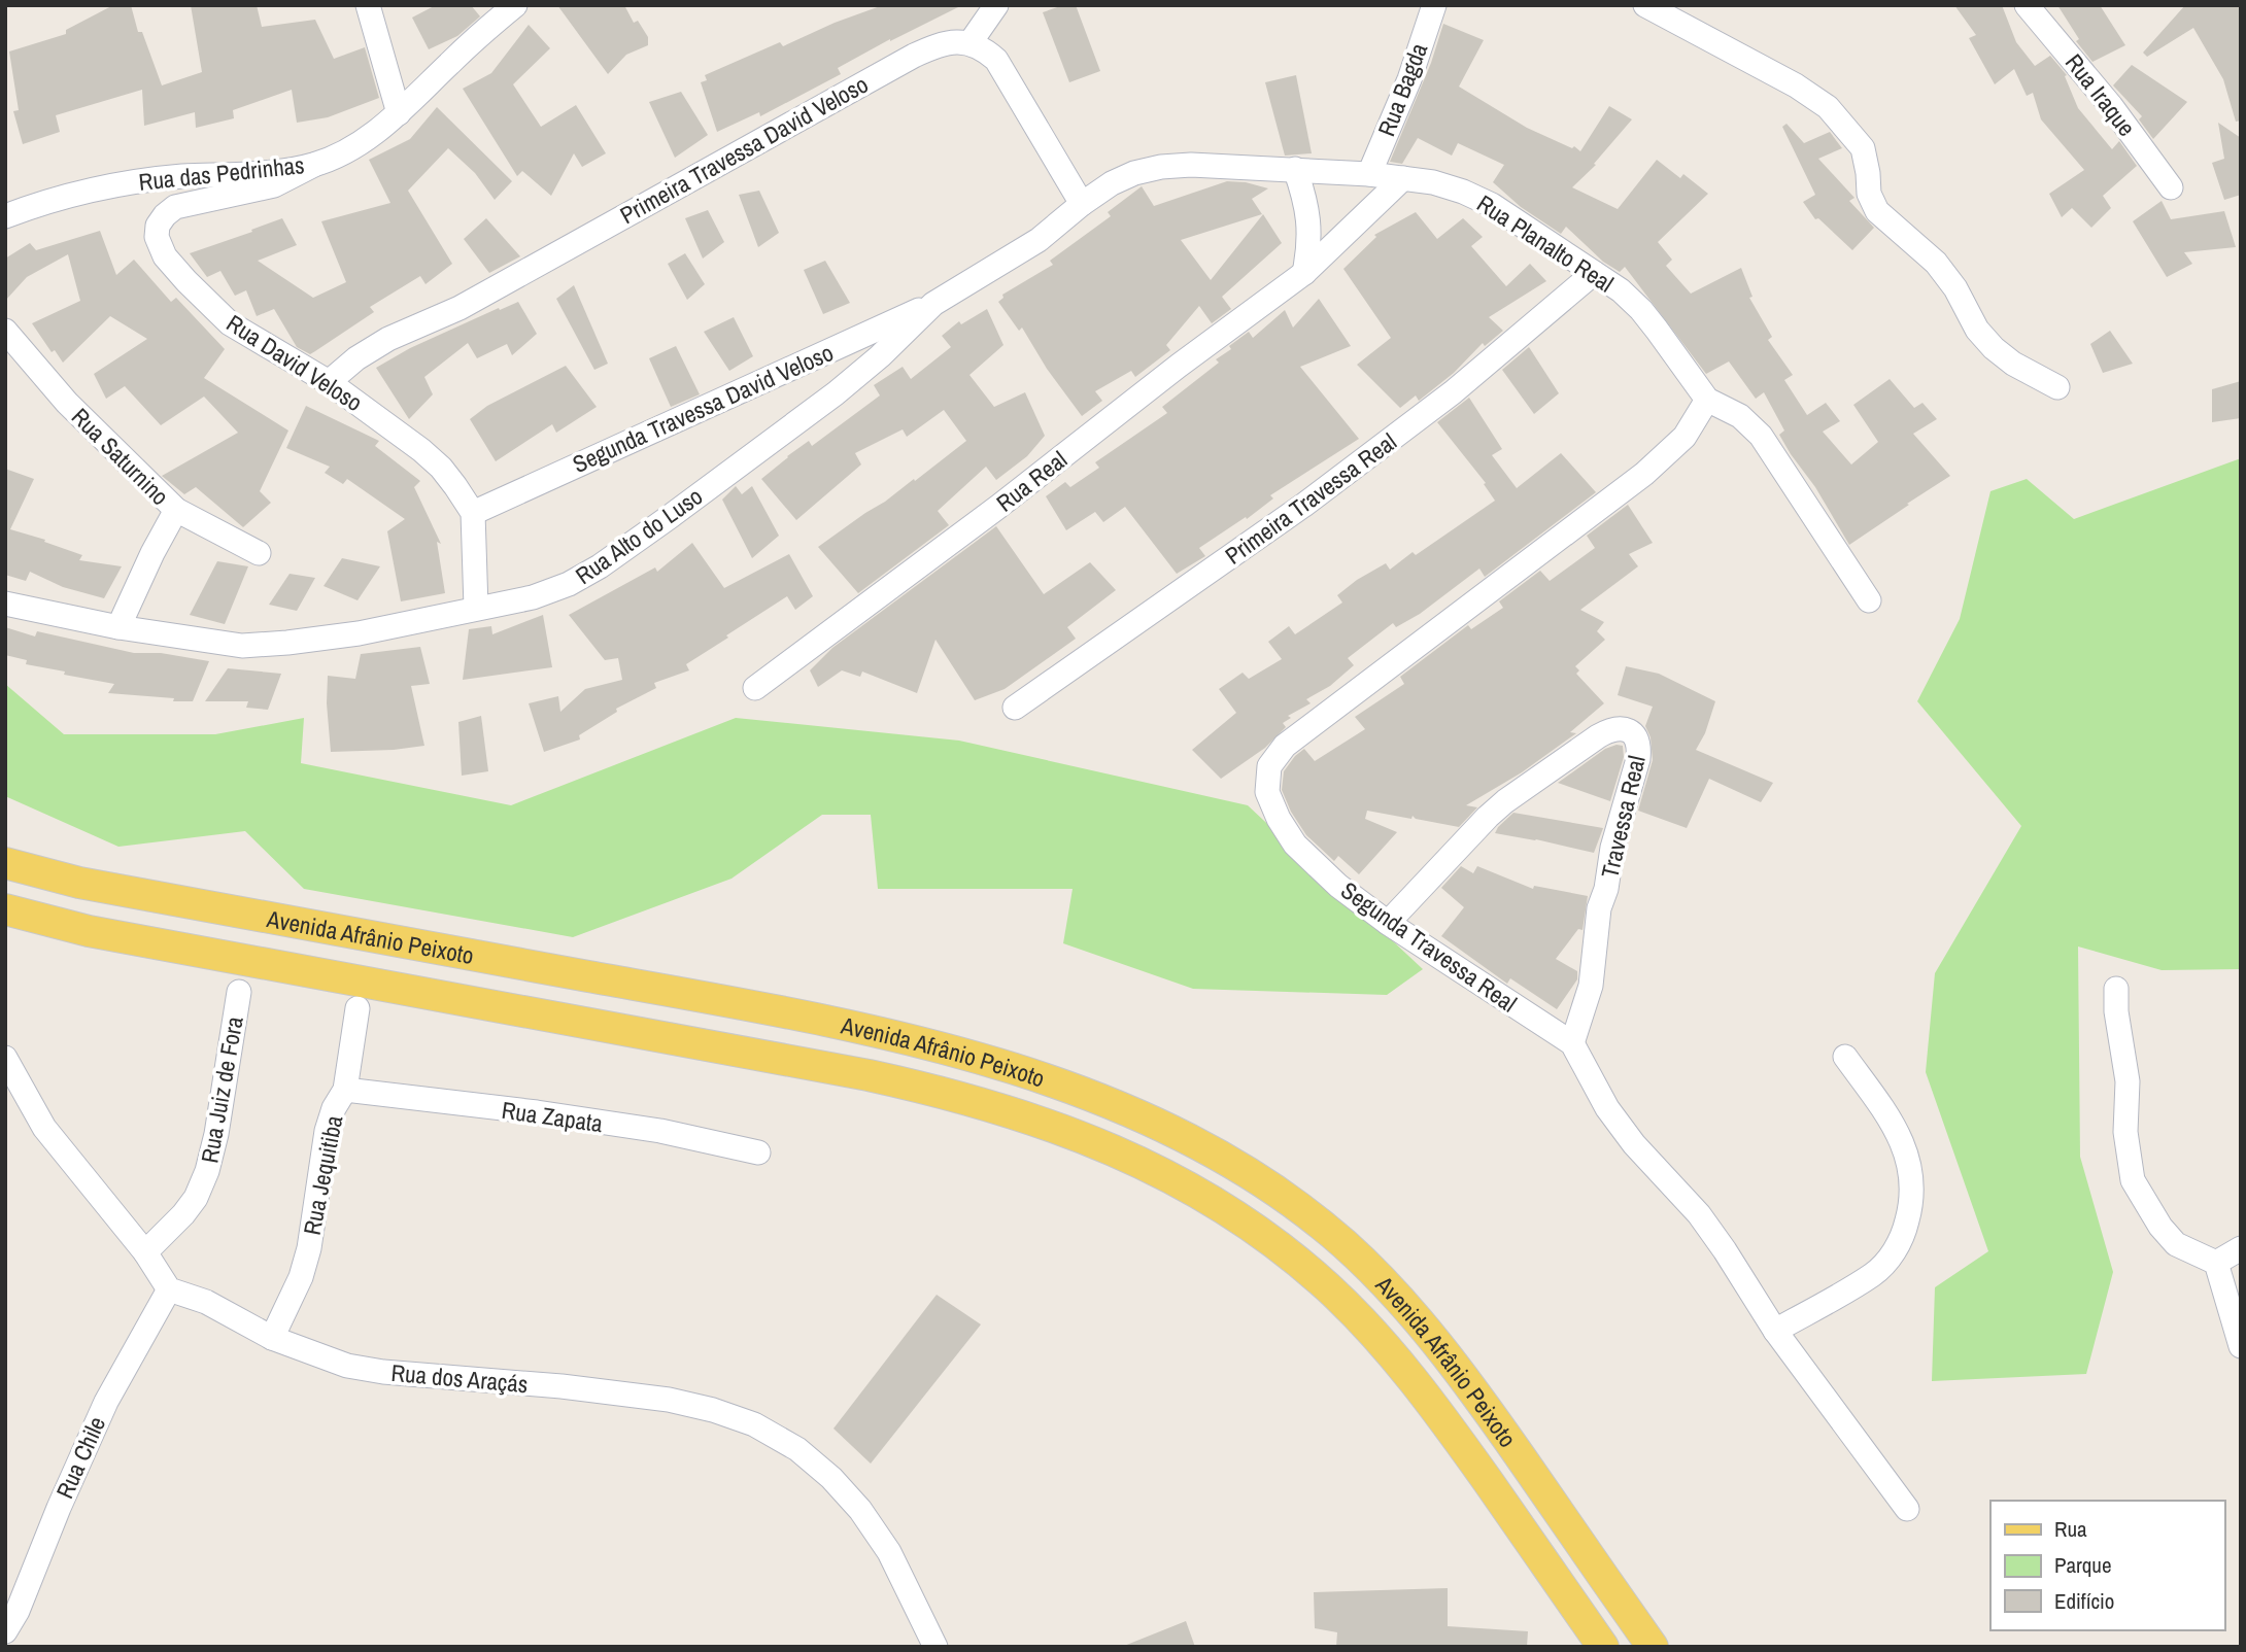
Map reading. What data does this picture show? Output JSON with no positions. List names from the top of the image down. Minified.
{"streets":{"main road":["Avenida Afrânio Peixoto"],"street":["Rua Bagda","Rua Iraque","Primeira Travessa David Veloso","Rua das Pedrinhas","Rua Planalto Real","Rua David Veloso","Segunda Travessa David Veloso","Rua Saturnino","Rua Real","Primeira Travessa Real","Rua Alto do Luso","Travessa Real","Segunda Travessa Real","Rua Juiz de Fora","Rua Zapata","Rua Jequitiba","Rua dos Araçás","Rua Chile"]},"crossings":[["Rua Bagda","Rua Planalto Real"],["Primeira Travessa David Veloso","Rua David Veloso"],["Rua das Pedrinhas","Rua David Veloso"],["Rua Planalto Real","Rua Real"],["Rua Planalto Real","Primeira Travessa Real"],["Rua Planalto Real","Rua Alto do Luso"],["Rua Planalto Real","Segunda Travessa Real"],["Rua David Veloso","Segunda Travessa David Veloso"],["Segunda Travessa David Veloso","Rua Alto do Luso"],["Travessa Real","Segunda Travessa Real"],["Rua Zapata","Rua Jequitiba"],["Rua Jequitiba","Rua dos Araçás"],["Rua dos Araçás","Rua Chile"]],"legend":["Rua","Parque","Edifício"]}
